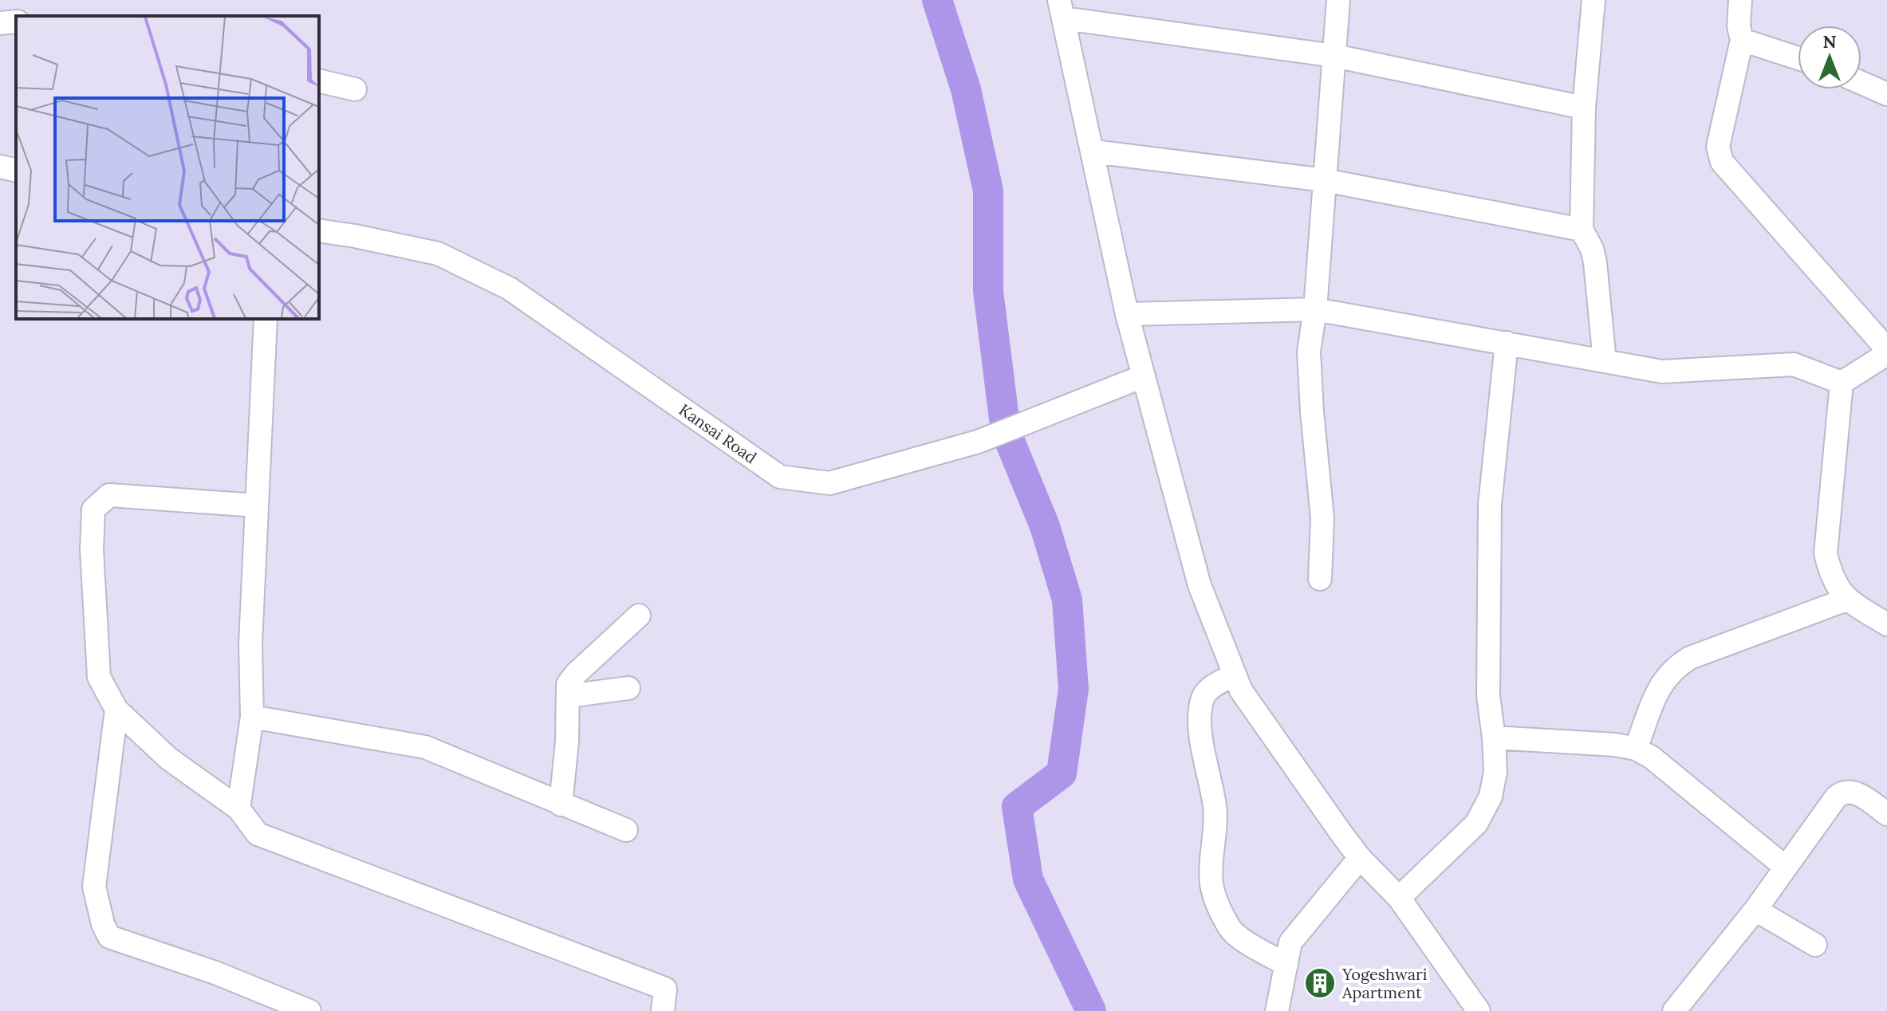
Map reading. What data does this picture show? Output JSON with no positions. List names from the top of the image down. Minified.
{"streets":{"street":["Kansai Road"]},"places":{"building":["Yogeshwari Apartment"]},"north":"top"}
